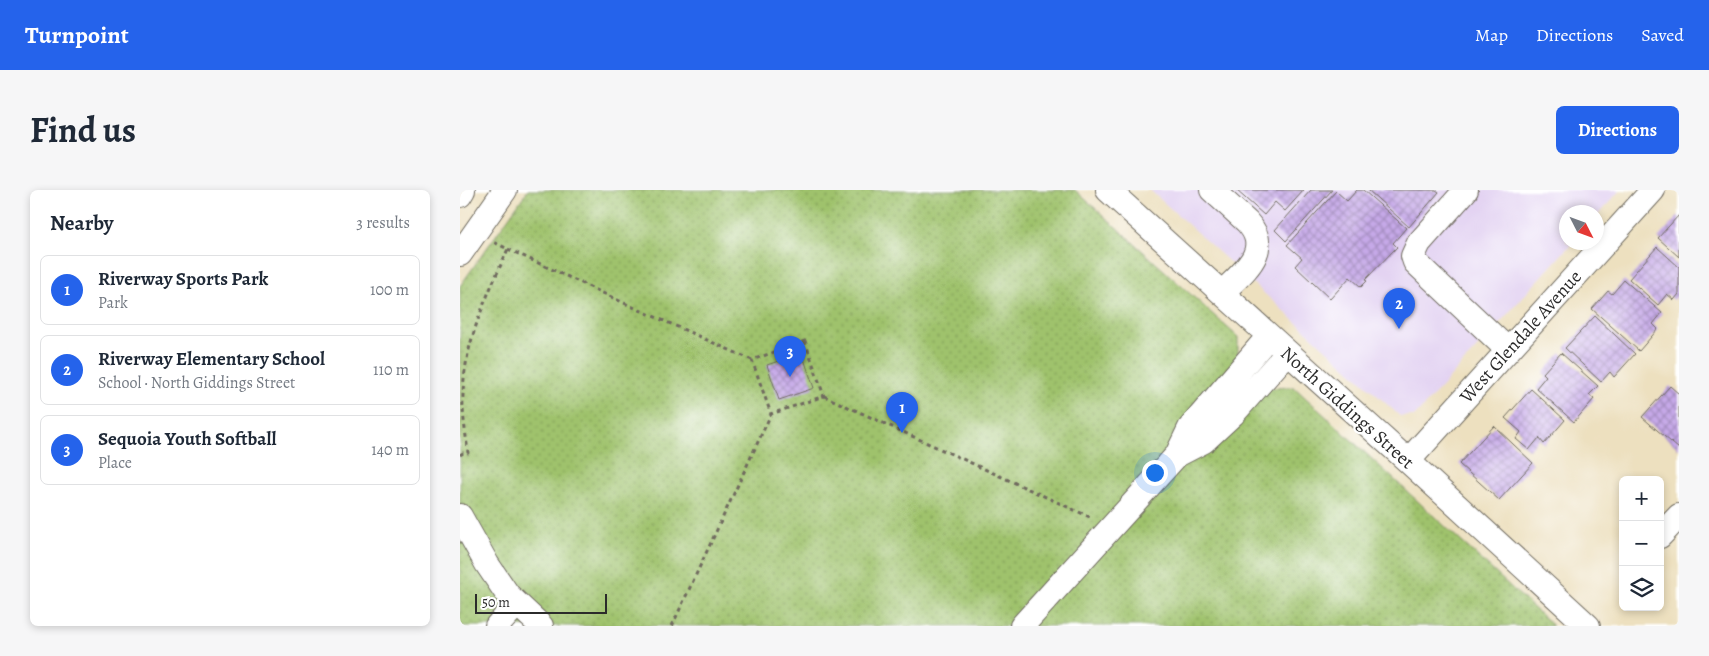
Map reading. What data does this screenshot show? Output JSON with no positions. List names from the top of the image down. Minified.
{"streets":{"street":["West Glendale Avenue","North Giddings Street"]},"crossings":[["West Glendale Avenue","North Giddings Street"]],"scale_bar":"50 m","north":"bottom right","page":{"header":"Turnpoint","nav":["Map","Directions","Saved"],"title":"Find us","buttons":"Directions","heading":["Nearby","3 results"],"list":[{"mark":"1","name":"Riverway Sports Park","note":"Park","value":"100 m"},{"mark":"2","name":"Riverway Elementary School","note":"School · North Giddings Street","value":"110 m"},{"mark":"3","name":"Sequoia Youth Softball","note":"Place","value":"140 m"}],"pins":["2","3","1"],"map_buttons":["+","−"],"scale":"50 m"}}
